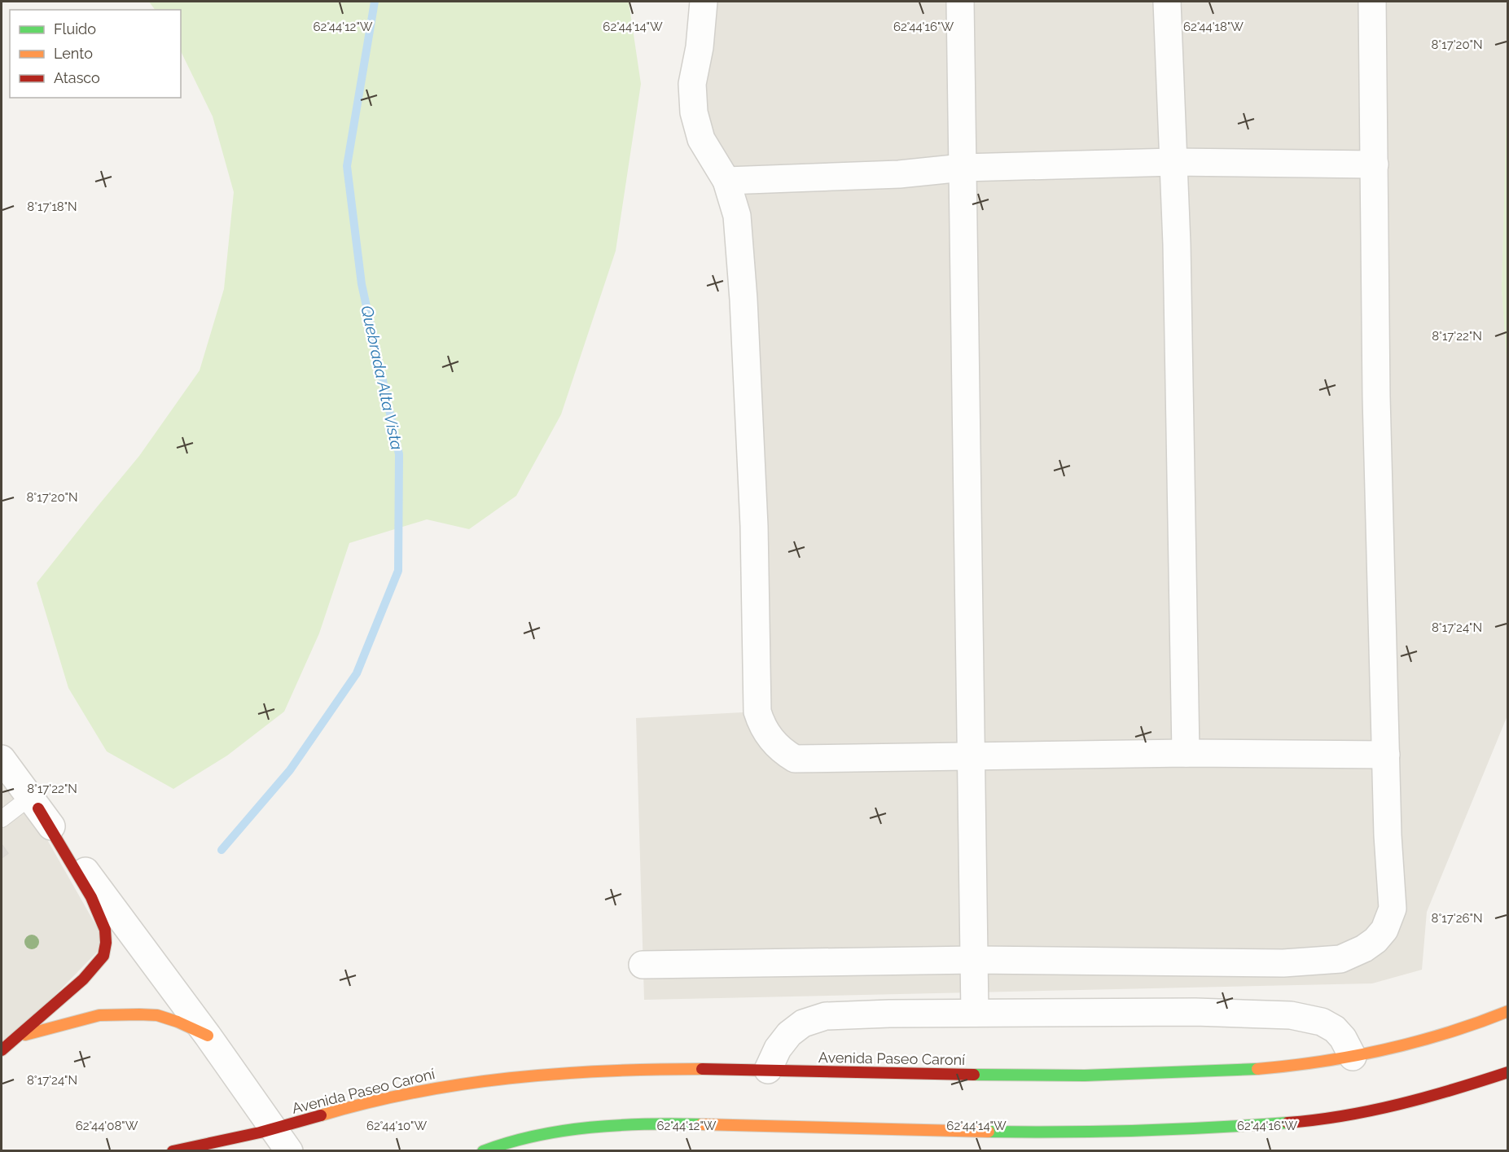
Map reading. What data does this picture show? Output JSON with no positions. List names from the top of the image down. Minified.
{"streets":{"street":["Avenida Paseo Caroní"]},"water":["Quebrada Alta Vista"],"legend":["Fluido","Lento","Atasco"],"coordinates":["62°44'12\"W","62°44'14\"W","62°44'16\"W","62°44'18\"W","8°17'20\"N","8°17'18\"N","8°17'22\"N","8°17'24\"N","8°17'26\"N","62°44'08\"W","62°44'10\"W"]}
